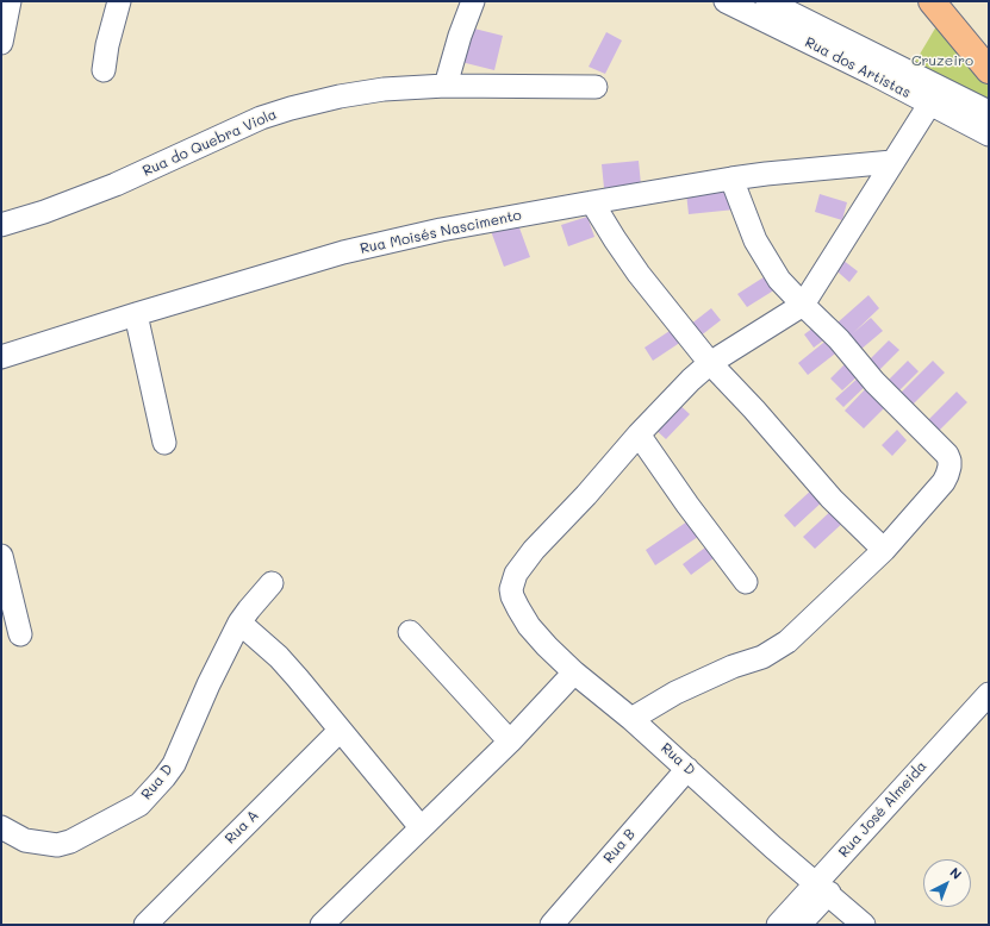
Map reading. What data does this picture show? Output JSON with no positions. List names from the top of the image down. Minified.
{"streets":{"street":["Rua dos Artistas","Rua do Quebra Viola","Rua Moisés Nascimento","Rua D","Rua José Almeida","Rua A","Rua B"]},"crossings":[["Rua D","Rua José Almeida"],["Rua D","Rua B"]],"parks":["Cruzeiro"],"north":"top right"}
